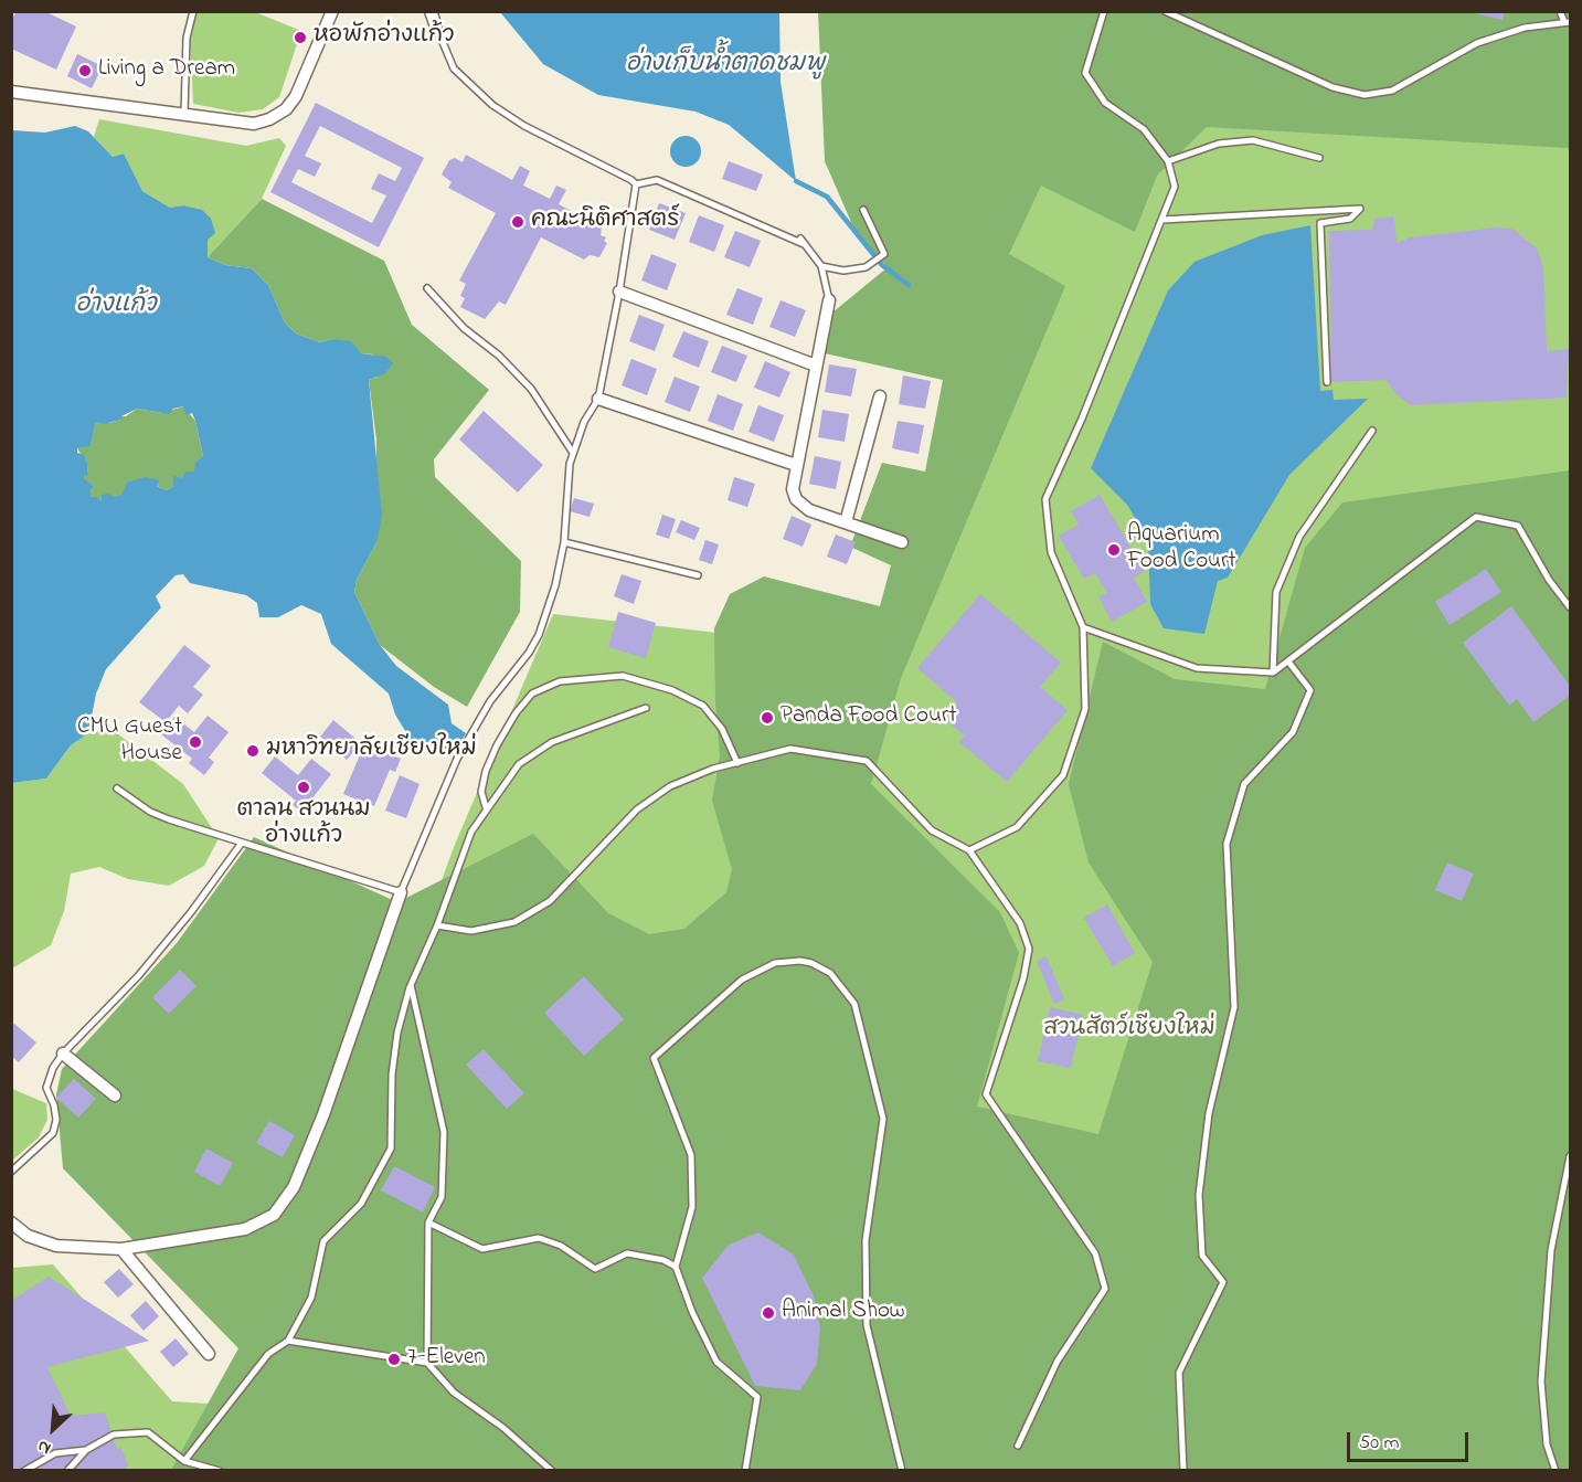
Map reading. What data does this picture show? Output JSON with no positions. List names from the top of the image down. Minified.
{"water":["อ่างเก็บน้ำตาดชมพู","อ่างแก้ว"],"parks":["สวนสัตว์เชียงใหม่"],"places":["หอพักอ่างแก้ว","Living a Dream","คณะนิติศาสตร์","Aquarium Food Court","Panda Food Court","CMU Guest House","มหาวิทยาลัยเชียงใหม่","ตาลน สวนนม อ่างแก้ว","Animal Show","7-Eleven"],"scale_bar":"50 m","north":"bottom left"}
